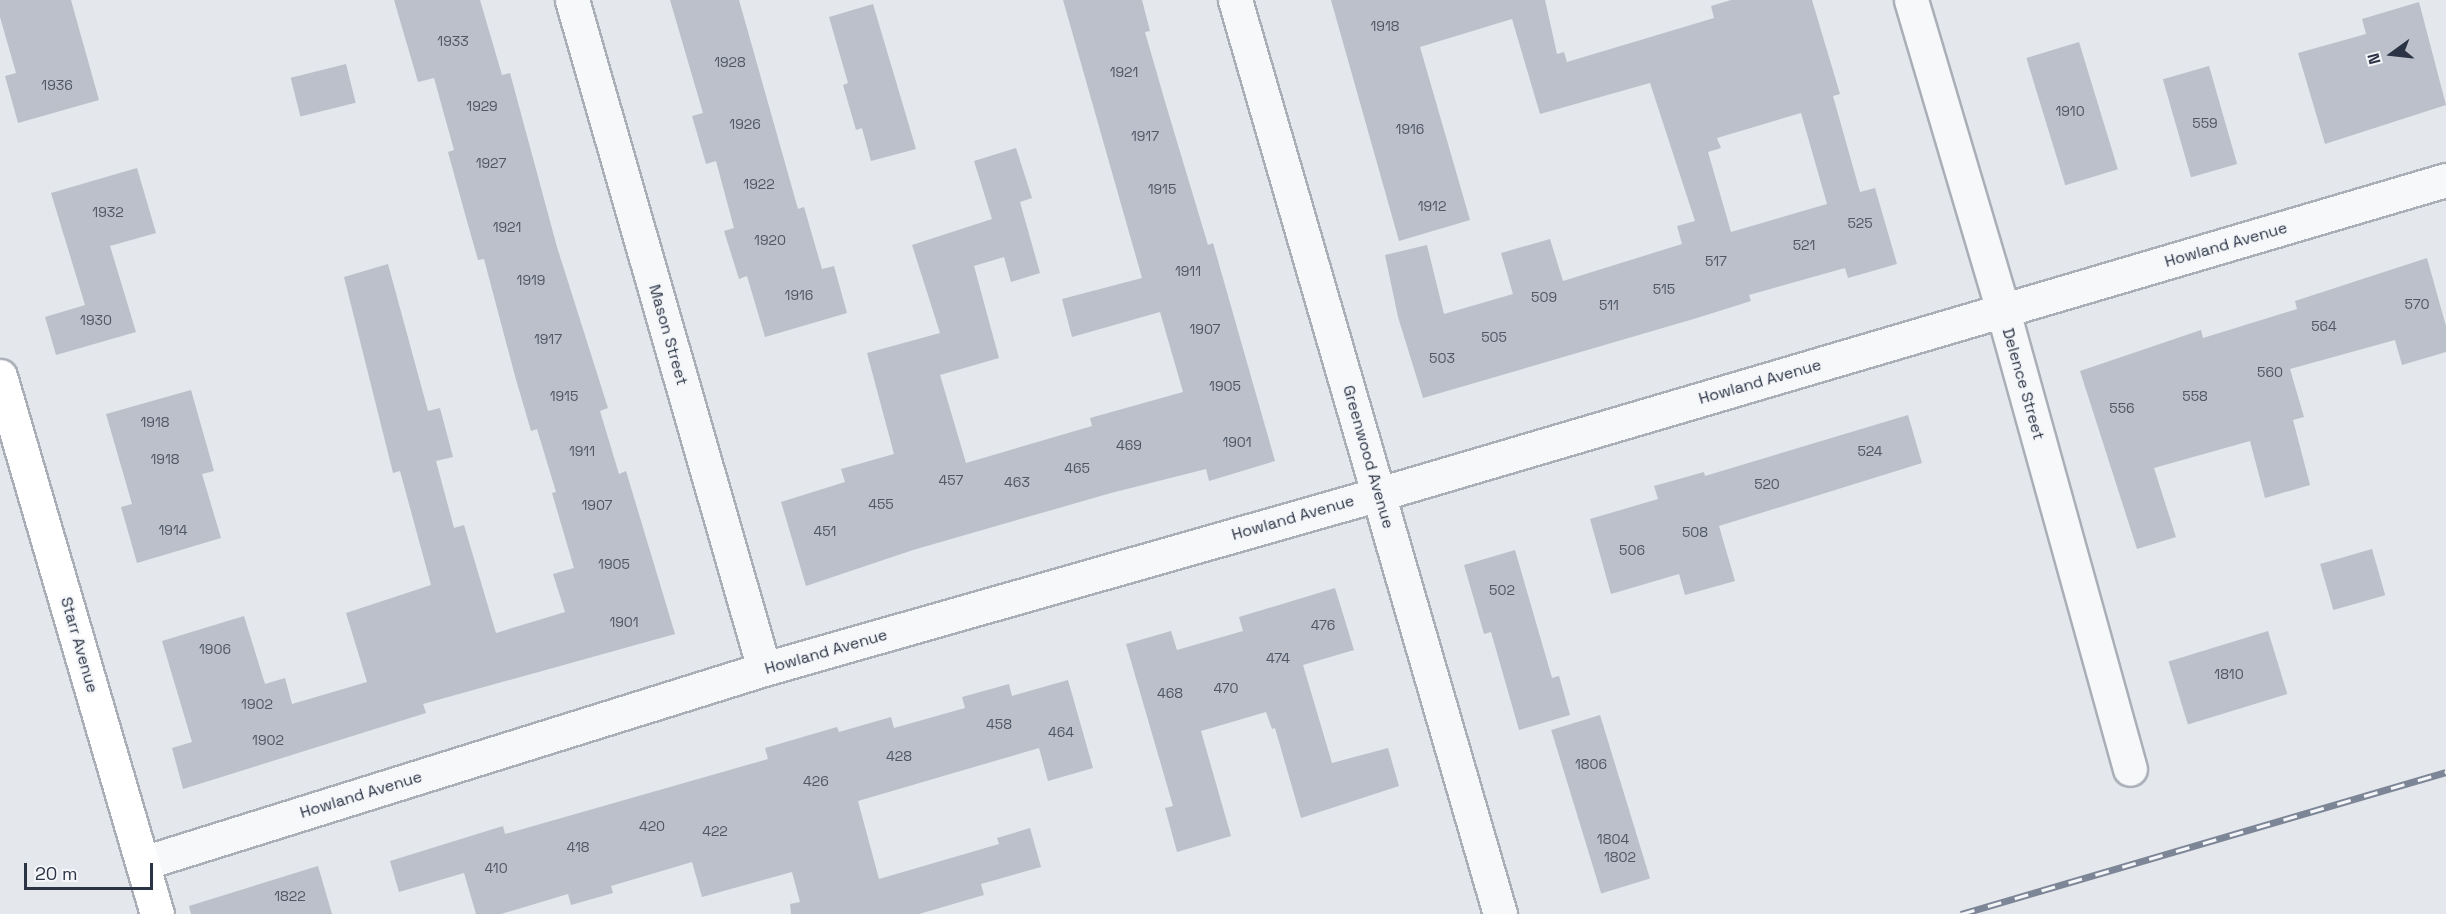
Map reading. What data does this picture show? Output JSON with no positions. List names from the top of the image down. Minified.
{"streets":{"main road":["Starr Avenue"],"street":["Howland Avenue","Mason Street","Delence Street","Greenwood Avenue"]},"crossings":[["Howland Avenue","Mason Street"],["Howland Avenue","Delence Street"],["Howland Avenue","Greenwood Avenue"],["Howland Avenue","Starr Avenue"]],"house_numbers":["1918","1933","1928","1921","1936","1929","1910","559","1926","1916","1917","1927","1922","1915","1912","1932","525","1921","1920","521","517","1911","1919","515","1916","509","570","511","1930","564","1907","505","1917","503","560","1905","1915","558","556","1918","1901","469","1911","524","1918","465","457","463","520","455","1907","1914","451","508","506","1905","502","1901","476","1906","474","1810","470","468","1902","458","464","1902","428","1806","426","420","422","1804","418","1802","410","1822"],"scale_bar":"20 m","north":"left"}
